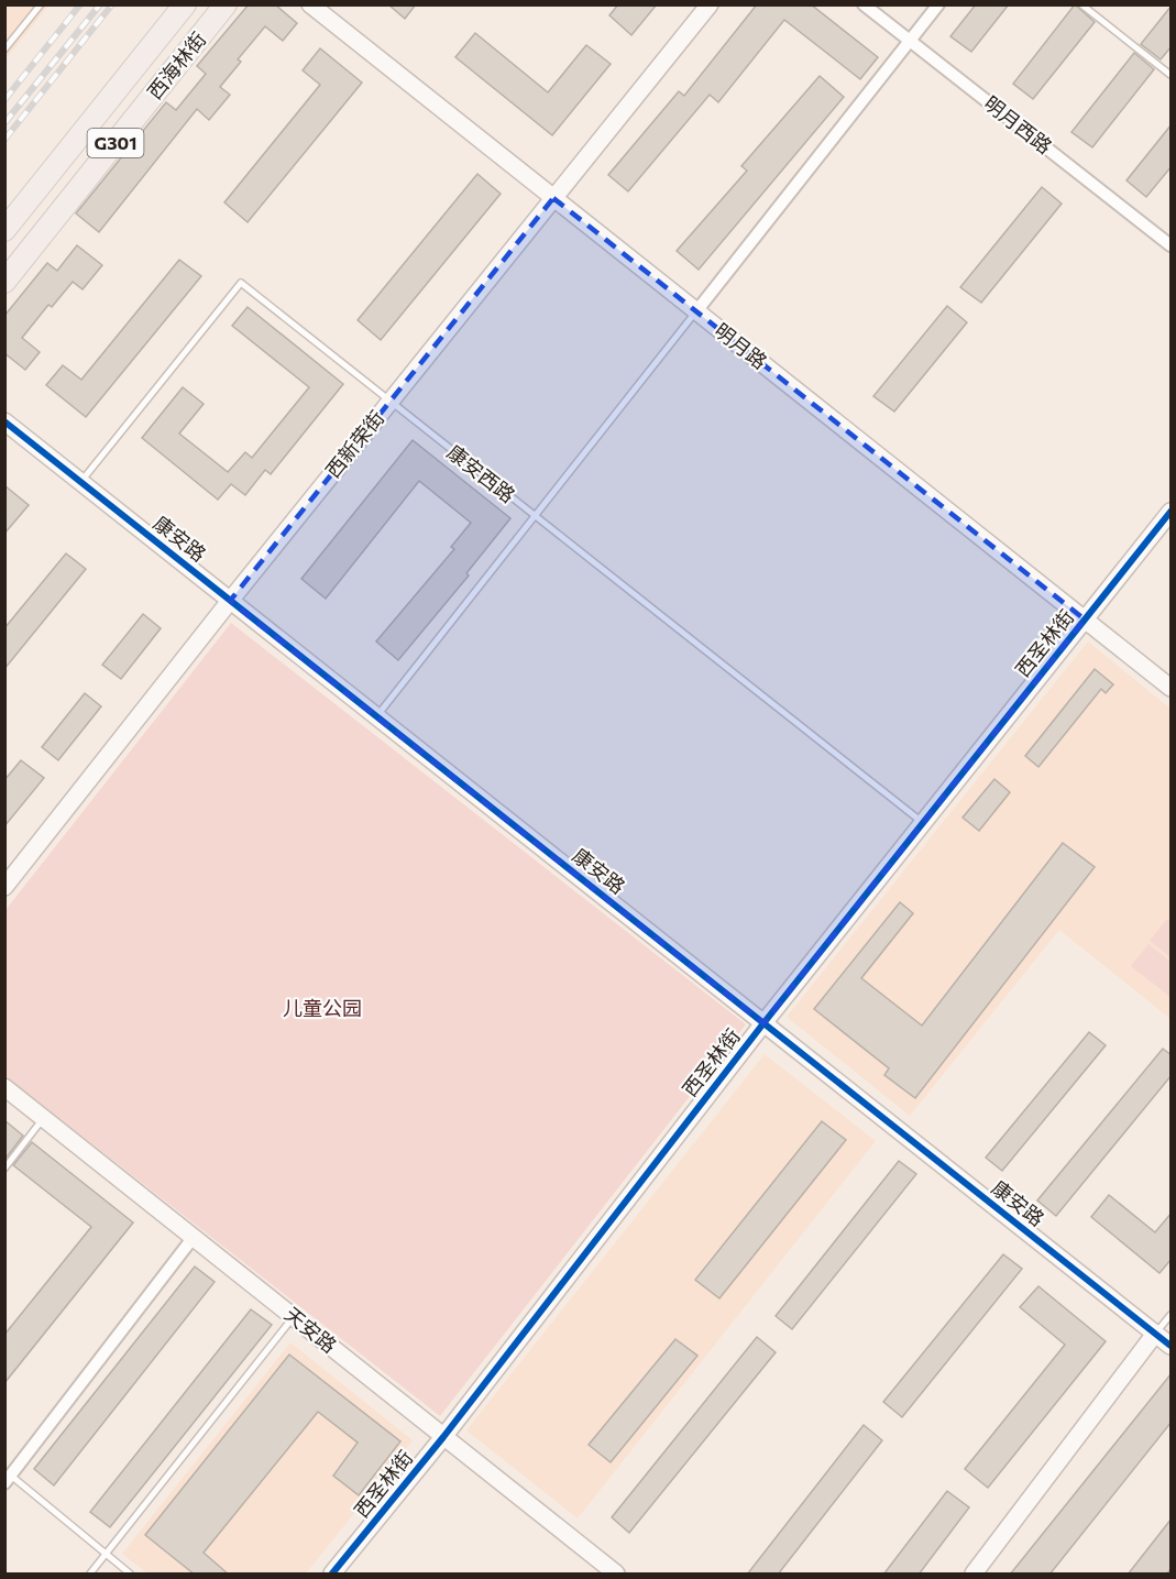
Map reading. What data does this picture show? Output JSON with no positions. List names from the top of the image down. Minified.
{"streets":{"highway":["西海林街","G301"],"street":["明月西路","明月路","西新荣街","康安路","西圣林街","天安路"],"lane":["康安西路"]},"crossings":[["明月路","西新荣街"],["明月路","西圣林街"],["西新荣街","康安西路"],["西新荣街","康安路"],["康安西路","康安路"],["康安西路","西圣林街"],["康安路","西圣林街"],["西圣林街","天安路"]],"parks":["儿童公园"]}
